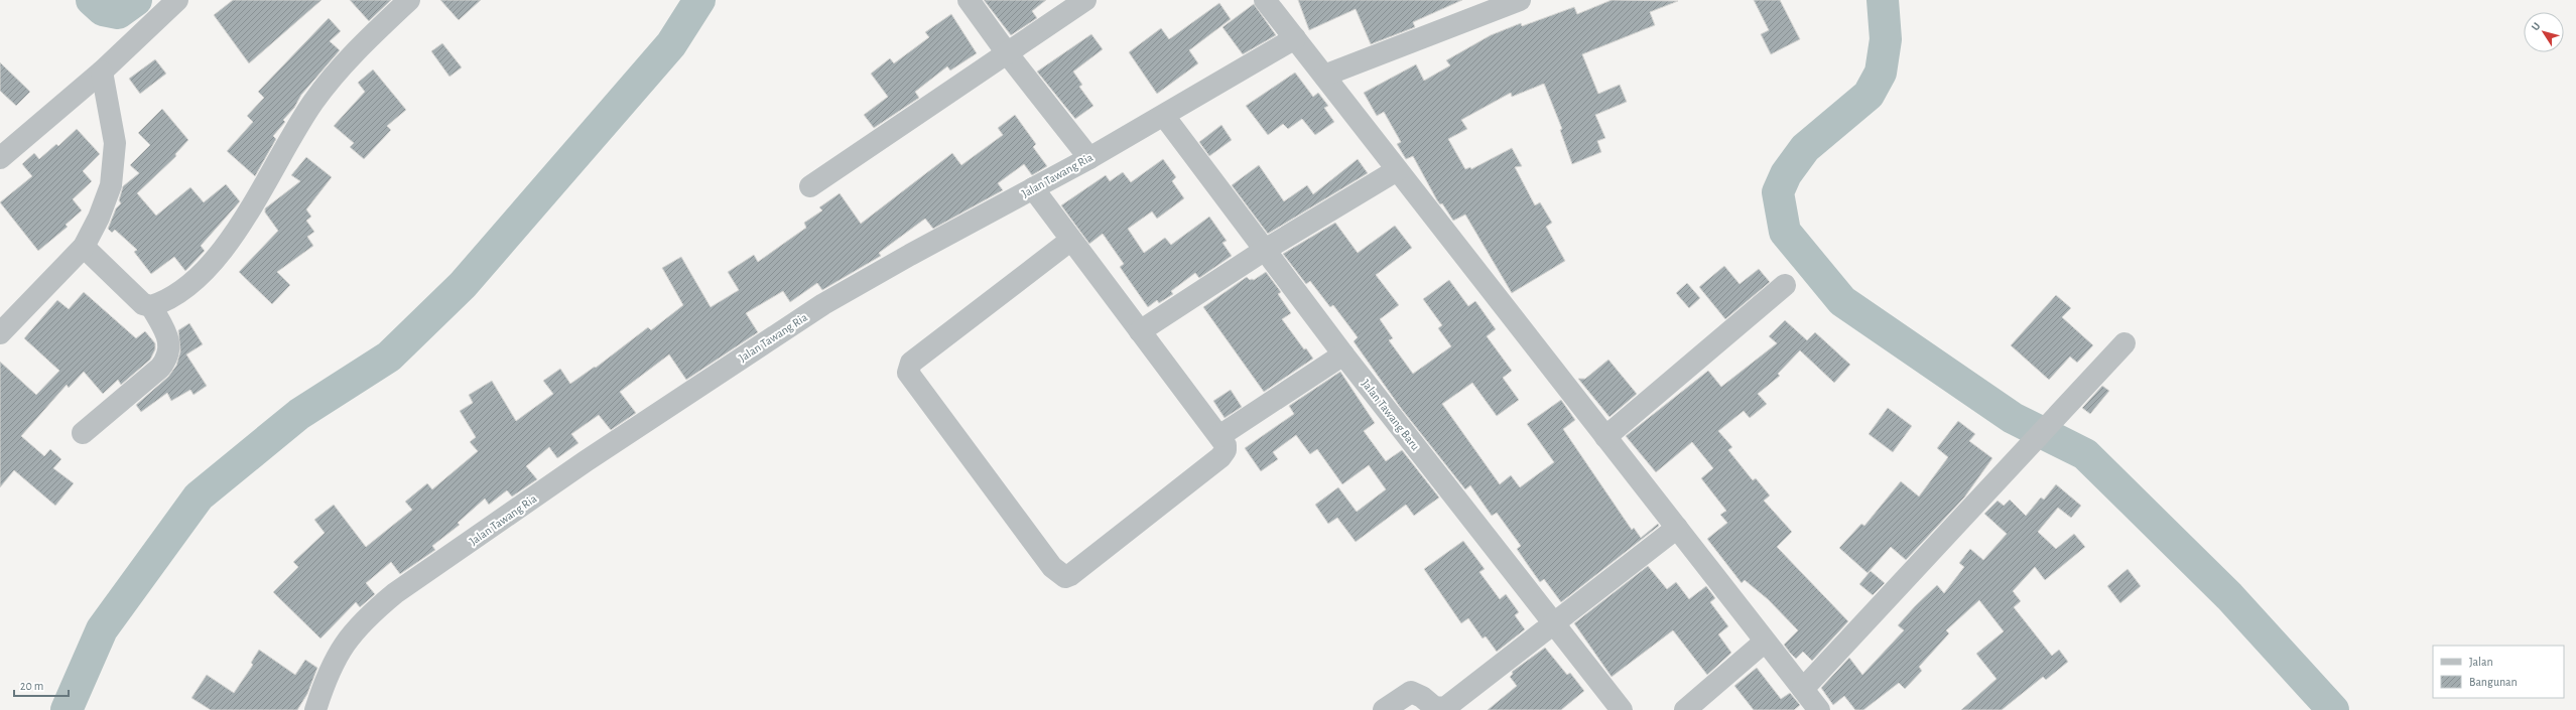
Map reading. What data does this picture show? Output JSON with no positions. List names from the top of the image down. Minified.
{"streets":{"street":["Jalan Tawang Ria","Jalan Tawang Baru"]},"crossings":[["Jalan Tawang Ria","Jalan Tawang Baru"]],"legend":["Jalan","Bangunan"],"scale_bar":"20 m","north":"top left"}
